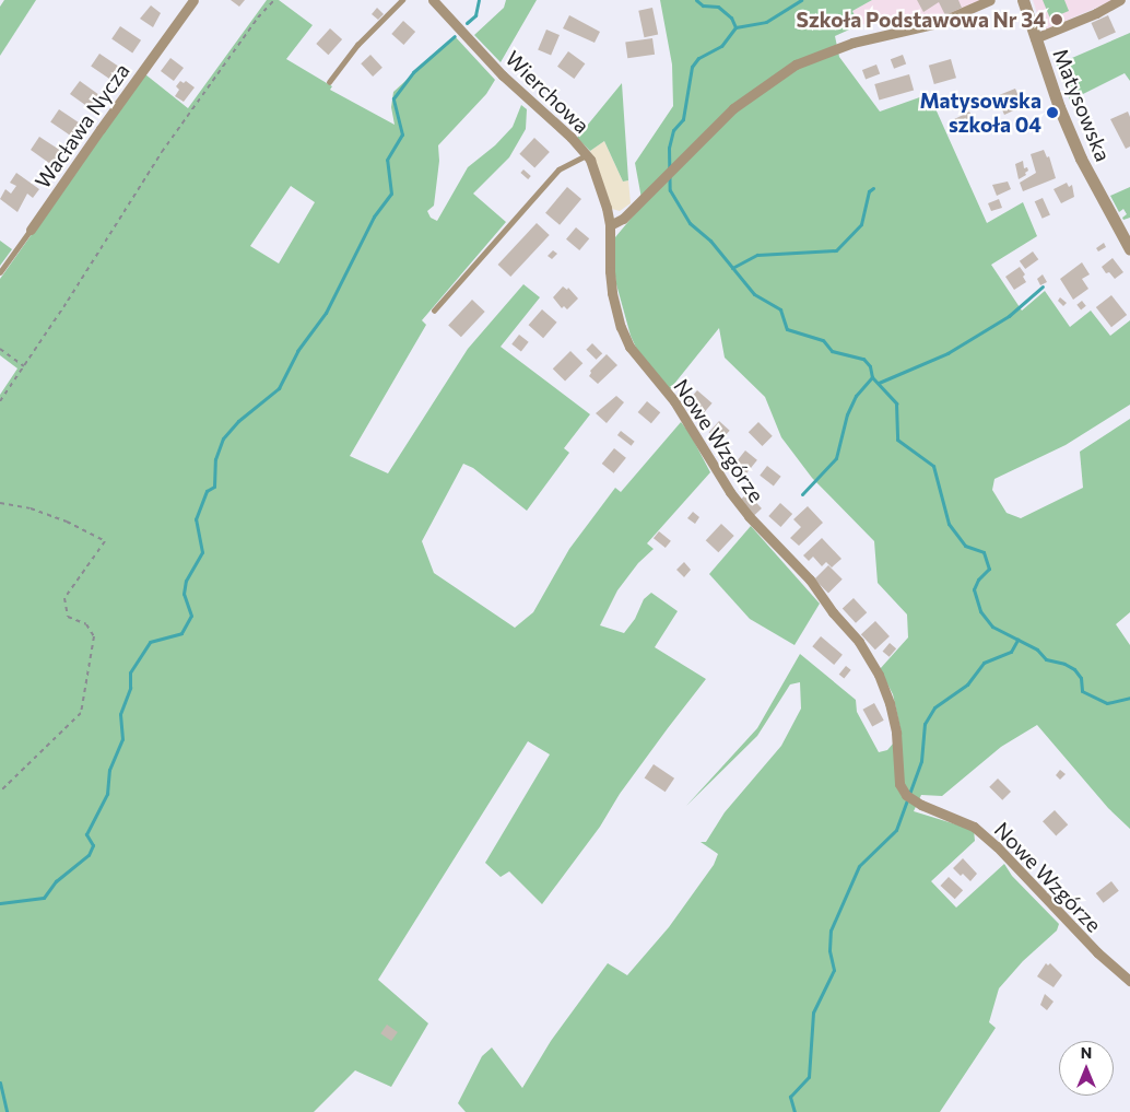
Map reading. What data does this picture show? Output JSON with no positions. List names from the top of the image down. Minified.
{"streets":{"street":["Wierchowa","Matysowska","Wacława Nycza","Nowe Wzgórze"]},"crossings":[["Wierchowa","Nowe Wzgórze"]],"places":["Szkoła Podstawowa Nr 34","Matysowska szkoła 04"],"north":"top"}
